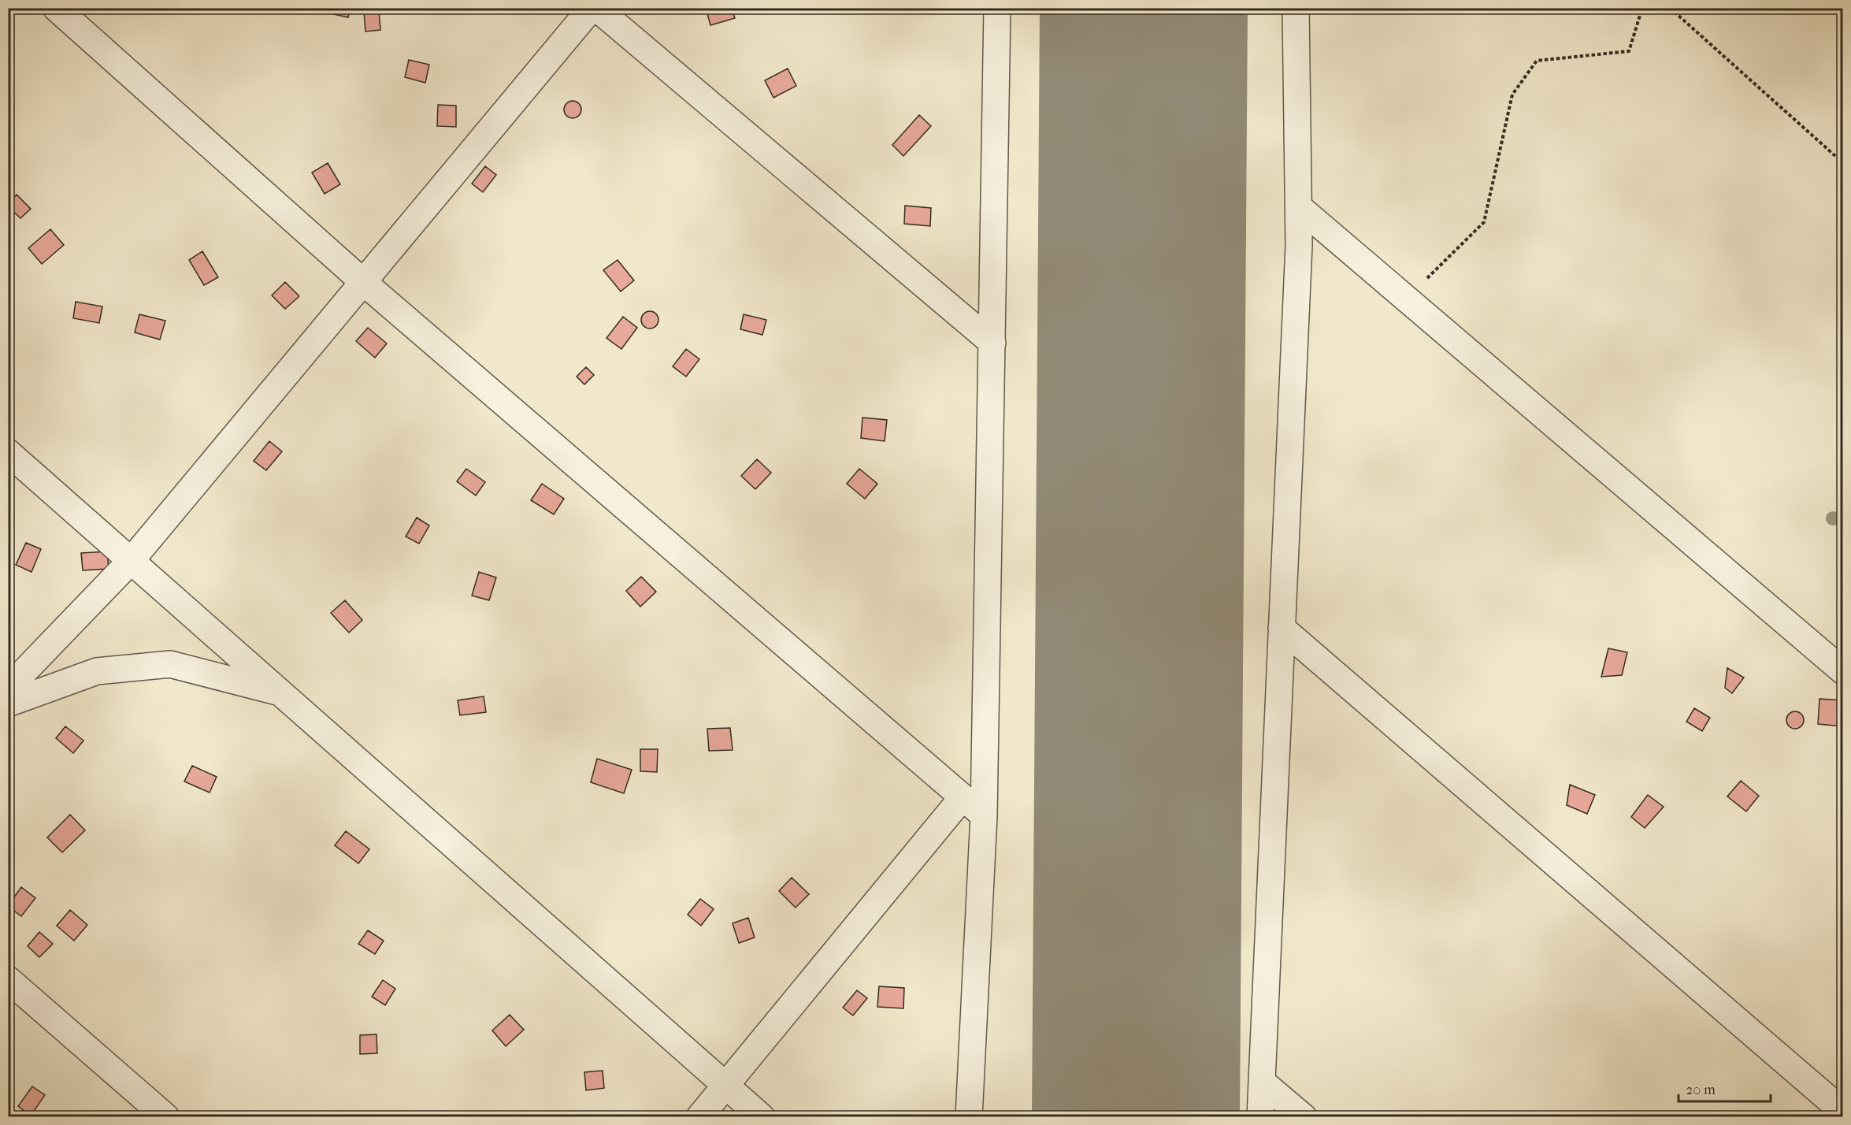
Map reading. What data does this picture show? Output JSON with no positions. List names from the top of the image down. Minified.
{"scale_bar":"20 m"}
